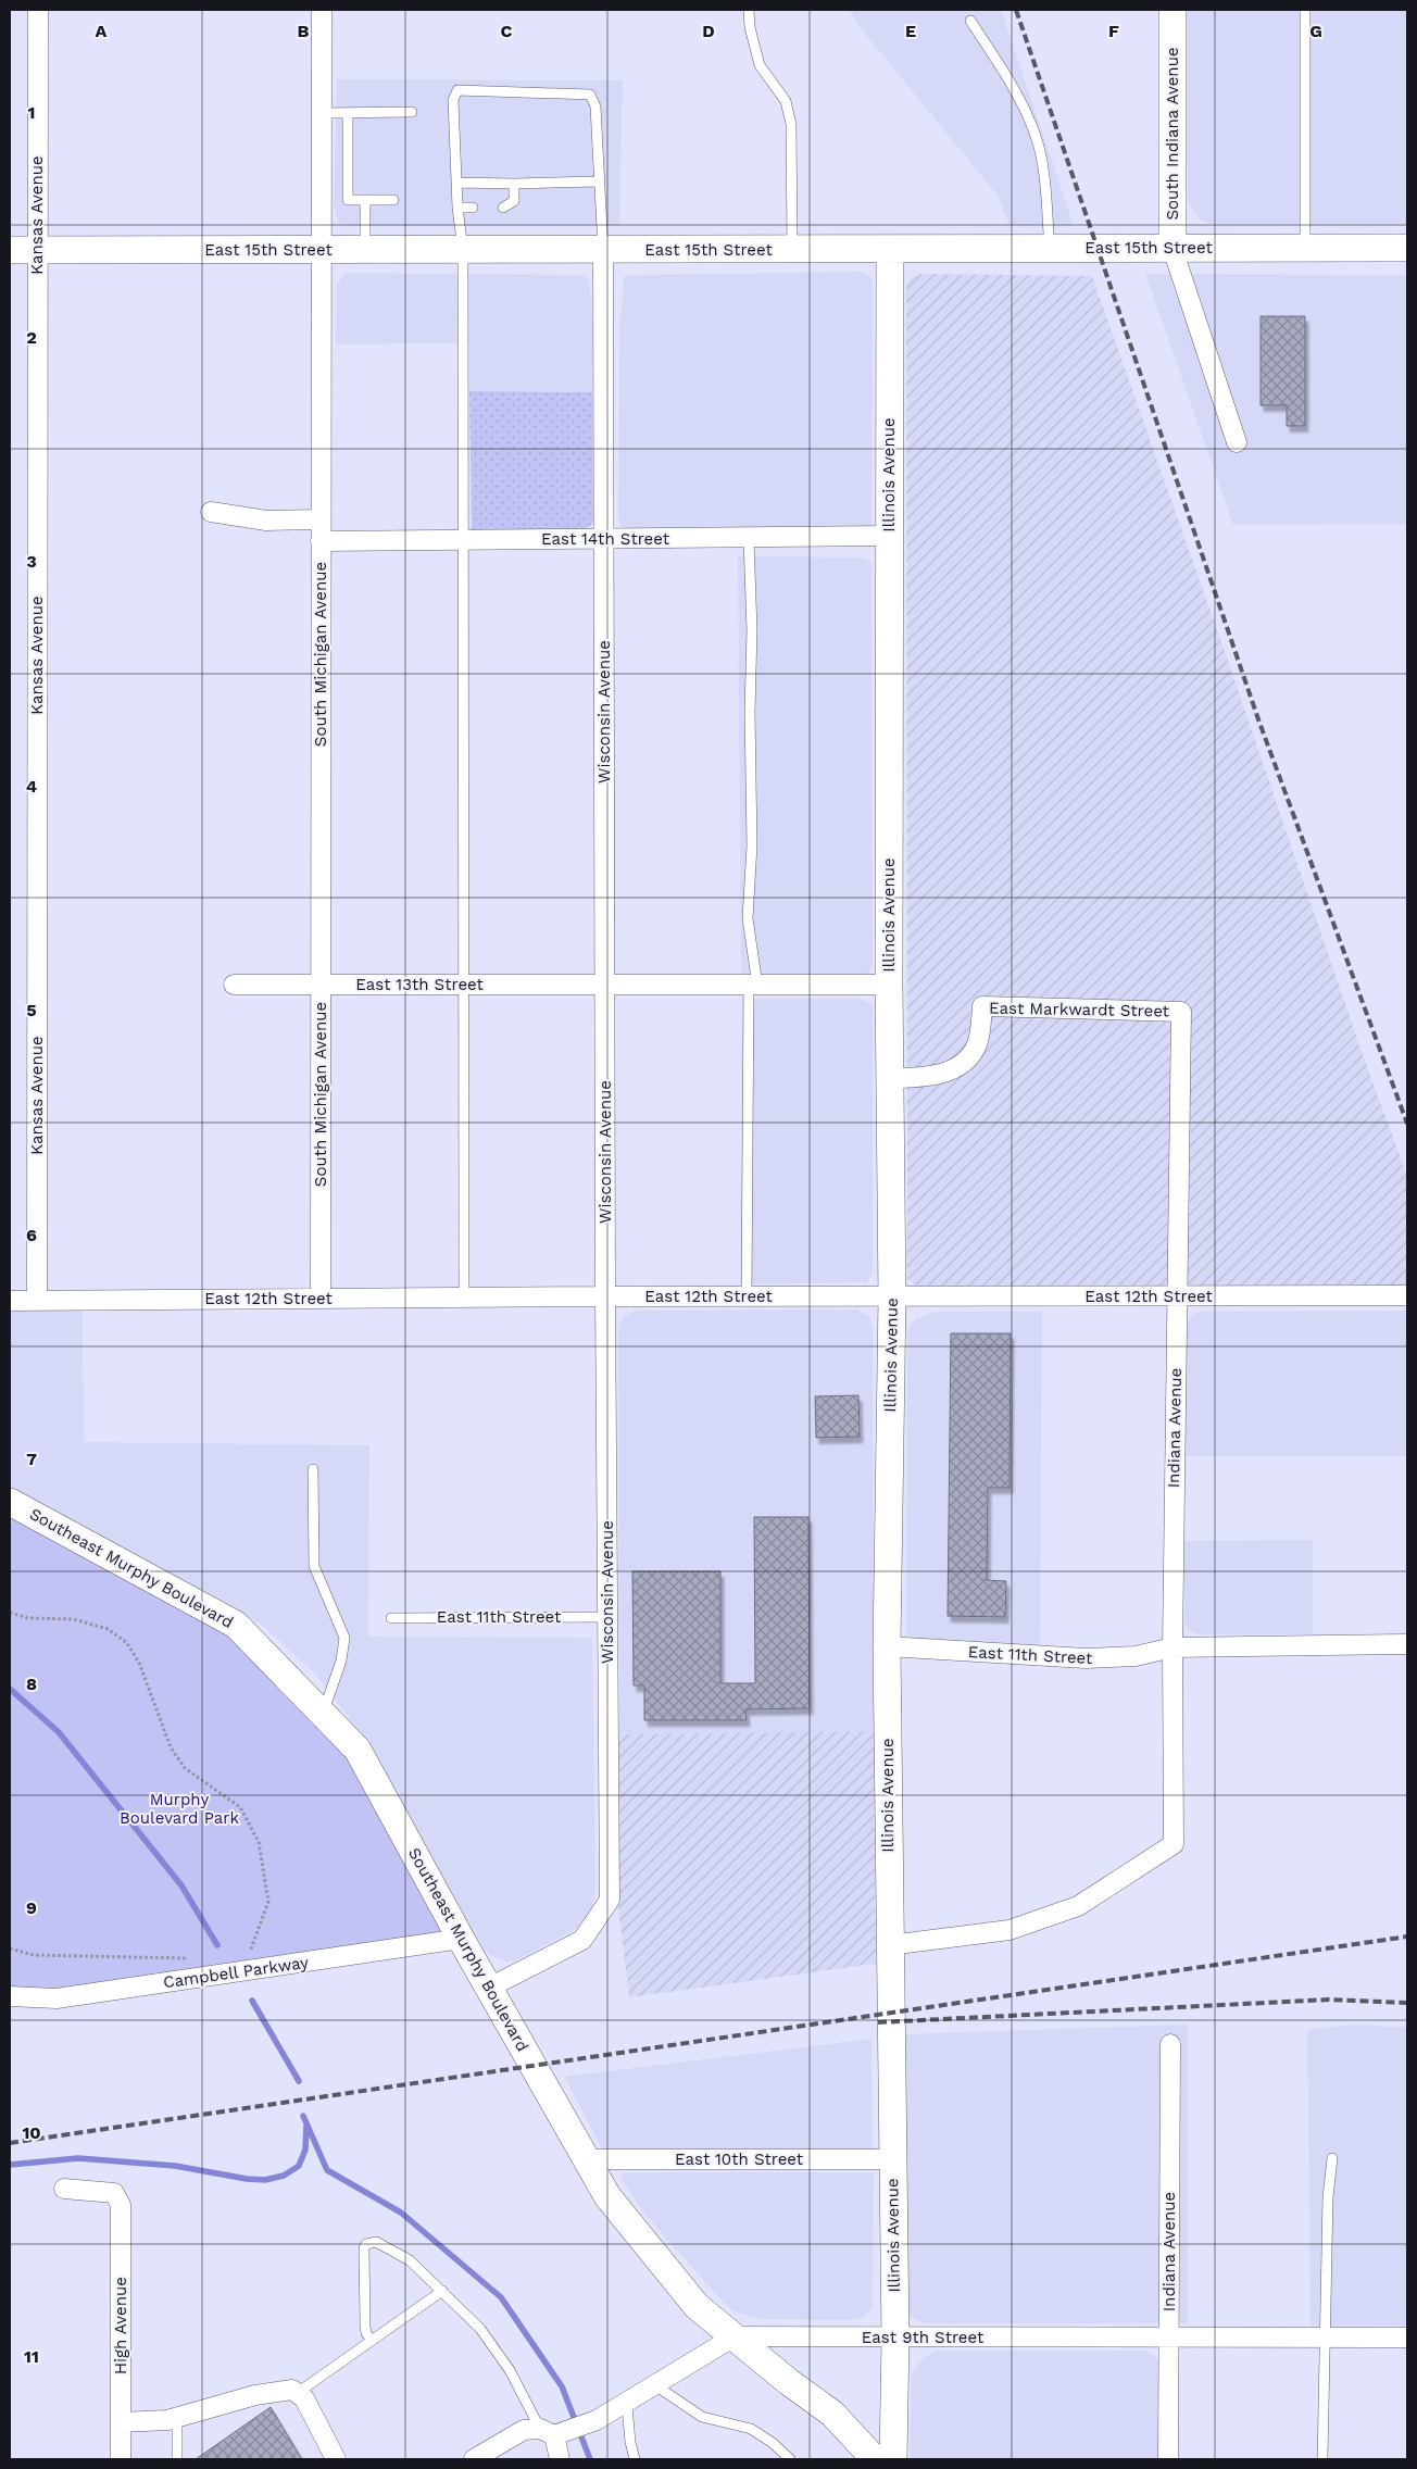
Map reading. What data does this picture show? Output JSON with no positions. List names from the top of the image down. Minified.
{"streets":{"street":["South Indiana Avenue","Kansas Avenue","East 15th Street","Illinois Avenue","East 14th Street","South Michigan Avenue","Wisconsin Avenue","East 13th Street","East Markwardt Street","East 12th Street","Indiana Avenue","Southeast Murphy Boulevard","East 11th Street","Campbell Parkway","East 10th Street","High Avenue","East 9th Street"]},"crossings":[["South Indiana Avenue","East 15th Street"],["Kansas Avenue","East 15th Street"],["Kansas Avenue","East 12th Street"],["East 15th Street","Illinois Avenue"],["East 15th Street","South Michigan Avenue"],["East 15th Street","Wisconsin Avenue"],["Illinois Avenue","East 14th Street"],["Illinois Avenue","East Markwardt Street"],["Illinois Avenue","East 12th Street"],["Illinois Avenue","Indiana Avenue"],["Illinois Avenue","East 11th Street"],["Illinois Avenue","East 10th Street"],["Illinois Avenue","East 9th Street"],["East 14th Street","South Michigan Avenue"],["East 14th Street","Wisconsin Avenue"],["South Michigan Avenue","East 13th Street"],["South Michigan Avenue","East 12th Street"],["Wisconsin Avenue","East 13th Street"],["Wisconsin Avenue","East 12th Street"],["Wisconsin Avenue","Southeast Murphy Boulevard"],["Wisconsin Avenue","East 11th Street"],["East Markwardt Street","Indiana Avenue"],["East 12th Street","Indiana Avenue"],["Indiana Avenue","East 11th Street"],["Indiana Avenue","East 9th Street"],["Southeast Murphy Boulevard","Campbell Parkway"],["Southeast Murphy Boulevard","East 10th Street"],["Southeast Murphy Boulevard","East 9th Street"]],"parks":["Murphy Boulevard Park"],"grid":{"columns":["A","B","C","D","E","F","G"],"rows":["1","2","3","4","5","6","7","8","9","10","11"]}}
